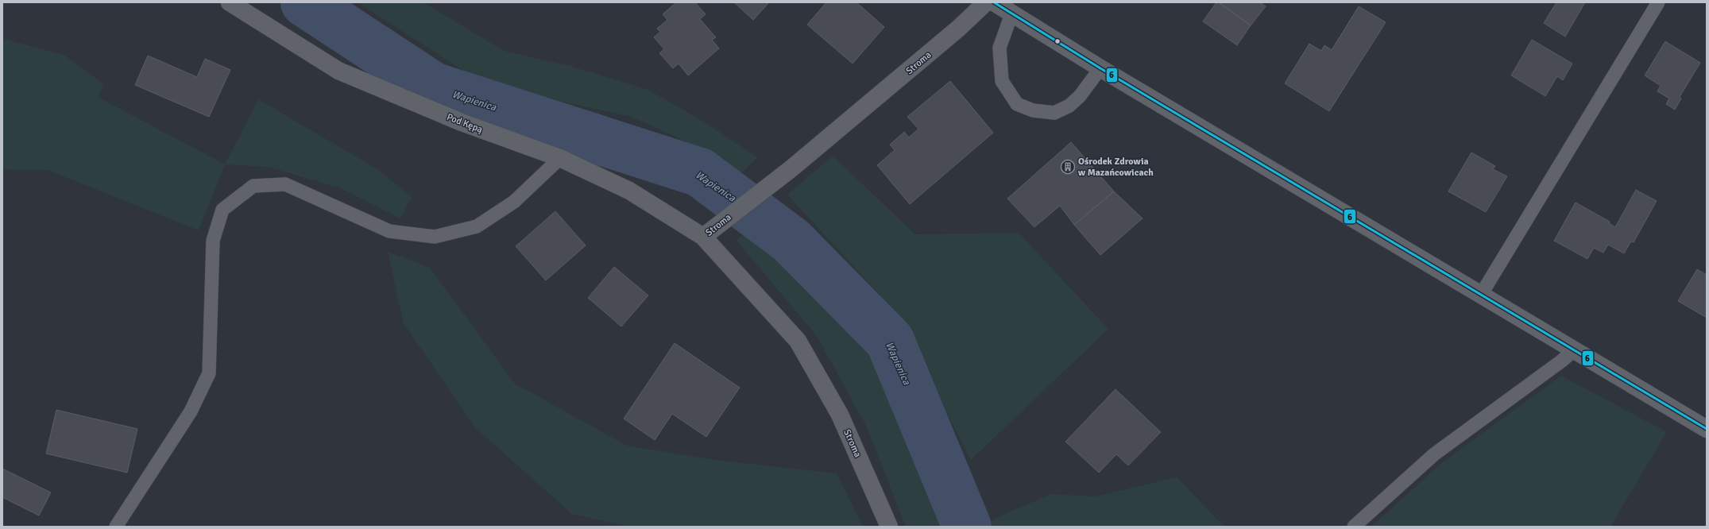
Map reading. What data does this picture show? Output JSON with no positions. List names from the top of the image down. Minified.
{"streets":{"street":["Stroma","Pod Kępą"]},"crossings":[["Stroma","Pod Kępą"]],"water":["Wapienica"],"places":{"building":["Ośrodek Zdrowia w Mazańcowicach"]},"lines":["transit line 6"]}
